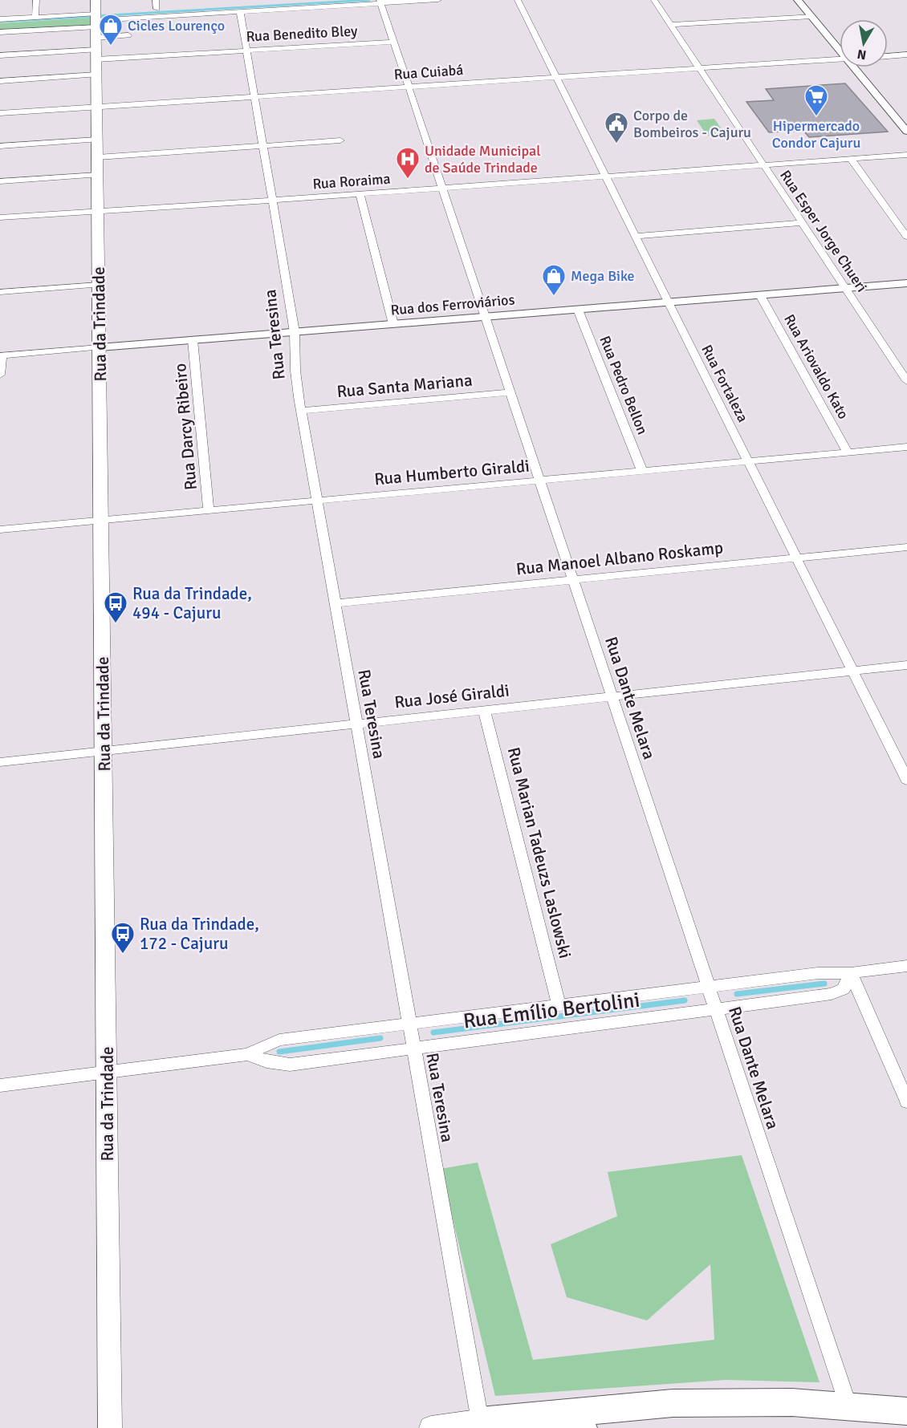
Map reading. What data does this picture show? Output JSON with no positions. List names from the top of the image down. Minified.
{"streets":{"main road":["Rua da Trindade"],"street":["Rua Benedito Bley","Rua Cuiabá","Rua Roraima","Rua Esper Jorge Chueri","Rua dos Ferroviários","Rua Teresina","Rua Ariovaldo Kato","Rua Fortaleza","Rua Pedro Bellon","Rua Santa Mariana","Rua Darcy Ribeiro","Rua Humberto Giraldi","Rua Manoel Albano Roskamp","Rua José Giraldi","Rua Dante Melara","Rua Marian Tadeuzs Laslowski","Rua Emílio Bertolini"]},"crossings":[["Rua Benedito Bley","Rua da Trindade"],["Rua Benedito Bley","Rua Teresina"],["Rua Benedito Bley","Rua Dante Melara"],["Rua Cuiabá","Rua Esper Jorge Chueri"],["Rua Cuiabá","Rua da Trindade"],["Rua Cuiabá","Rua Teresina"],["Rua Cuiabá","Rua Fortaleza"],["Rua Cuiabá","Rua Dante Melara"],["Rua Roraima","Rua Esper Jorge Chueri"],["Rua Roraima","Rua da Trindade"],["Rua Roraima","Rua Teresina"],["Rua Roraima","Rua Fortaleza"],["Rua Roraima","Rua Dante Melara"],["Rua Esper Jorge Chueri","Rua dos Ferroviários"],["Rua dos Ferroviários","Rua da Trindade"],["Rua dos Ferroviários","Rua Teresina"],["Rua dos Ferroviários","Rua Ariovaldo Kato"],["Rua dos Ferroviários","Rua Fortaleza"],["Rua dos Ferroviários","Rua Pedro Bellon"],["Rua dos Ferroviários","Rua Darcy Ribeiro"],["Rua dos Ferroviários","Rua Dante Melara"],["Rua da Trindade","Rua Humberto Giraldi"],["Rua da Trindade","Rua José Giraldi"],["Rua da Trindade","Rua Emílio Bertolini"],["Rua Teresina","Rua Santa Mariana"],["Rua Teresina","Rua Humberto Giraldi"],["Rua Teresina","Rua Manoel Albano Roskamp"],["Rua Teresina","Rua José Giraldi"],["Rua Teresina","Rua Emílio Bertolini"],["Rua Ariovaldo Kato","Rua Humberto Giraldi"],["Rua Fortaleza","Rua Humberto Giraldi"],["Rua Fortaleza","Rua Manoel Albano Roskamp"],["Rua Fortaleza","Rua José Giraldi"],["Rua Pedro Bellon","Rua Humberto Giraldi"],["Rua Santa Mariana","Rua Dante Melara"],["Rua Darcy Ribeiro","Rua Humberto Giraldi"],["Rua Humberto Giraldi","Rua Dante Melara"],["Rua Manoel Albano Roskamp","Rua Dante Melara"],["Rua José Giraldi","Rua Dante Melara"],["Rua José Giraldi","Rua Marian Tadeuzs Laslowski"],["Rua Dante Melara","Rua Emílio Bertolini"],["Rua Marian Tadeuzs Laslowski","Rua Emílio Bertolini"]],"places":{"shop":["Cicles Lourenço","Mega Bike"],"supermarket":["Hipermercado Condor Cajuru"],"public building":["Corpo de Bombeiros - Cajuru"],"hospital":["Unidade Municipal de Saúde Trindade"],"bus stop":["Rua da Trindade, 494 - Cajuru","Rua da Trindade, 172 - Cajuru"]},"north":"bottom"}
